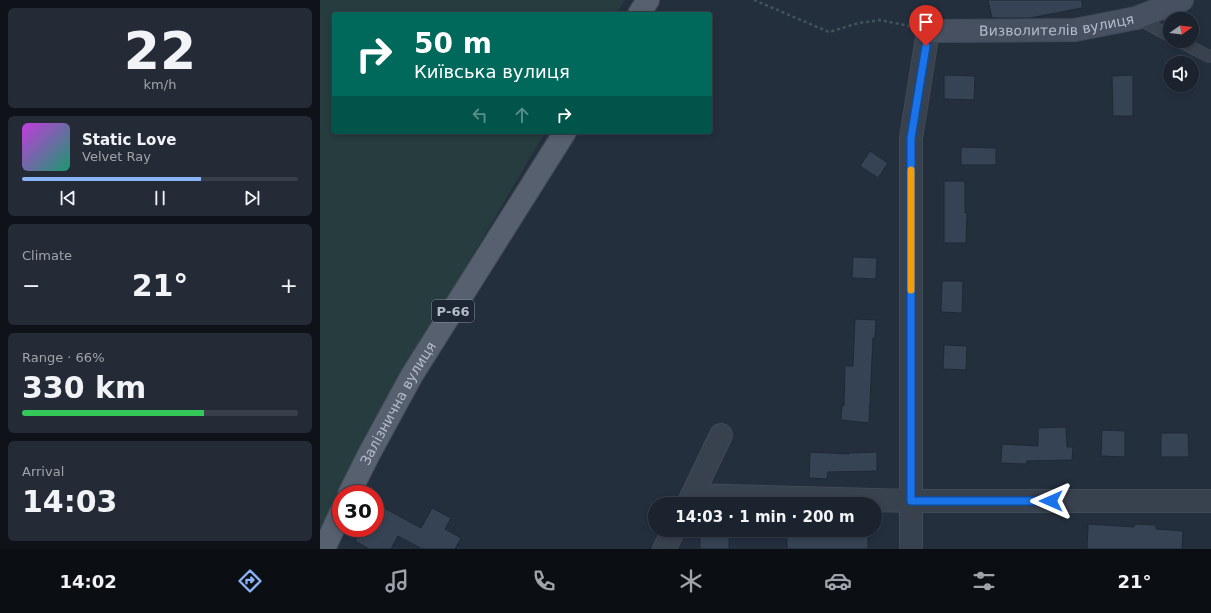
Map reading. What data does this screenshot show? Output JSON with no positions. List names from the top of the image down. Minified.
{"streets":{"main road":["Р-66","Залізнична вулиця"],"street":["Визволителів вулиця"]},"north":"right","page":{"tile":[["22","km/h"],"Climate",["Range · 66%","330 km"],["Arrival","14:03"]],"turn":["50 m","Київська вулиця"],"song":["Static Love","Velvet Ray"],"heat":["−","21°","+"],"limit":"30","trip":"14:03 · 1 min · 200 m","tabs":["14:02","21°"]}}
